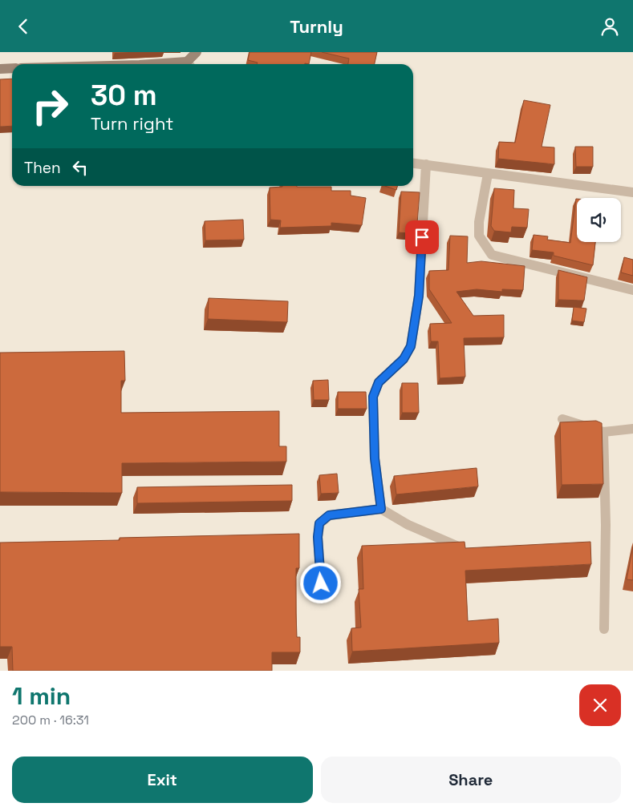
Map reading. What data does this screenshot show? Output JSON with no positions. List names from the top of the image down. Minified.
{"page":{"header":"Turnly","turn":["30 m","Turn right"],"then":"Then","heading":["1 min","200 m · 16:31"],"buttons":["Exit","Share"]}}
